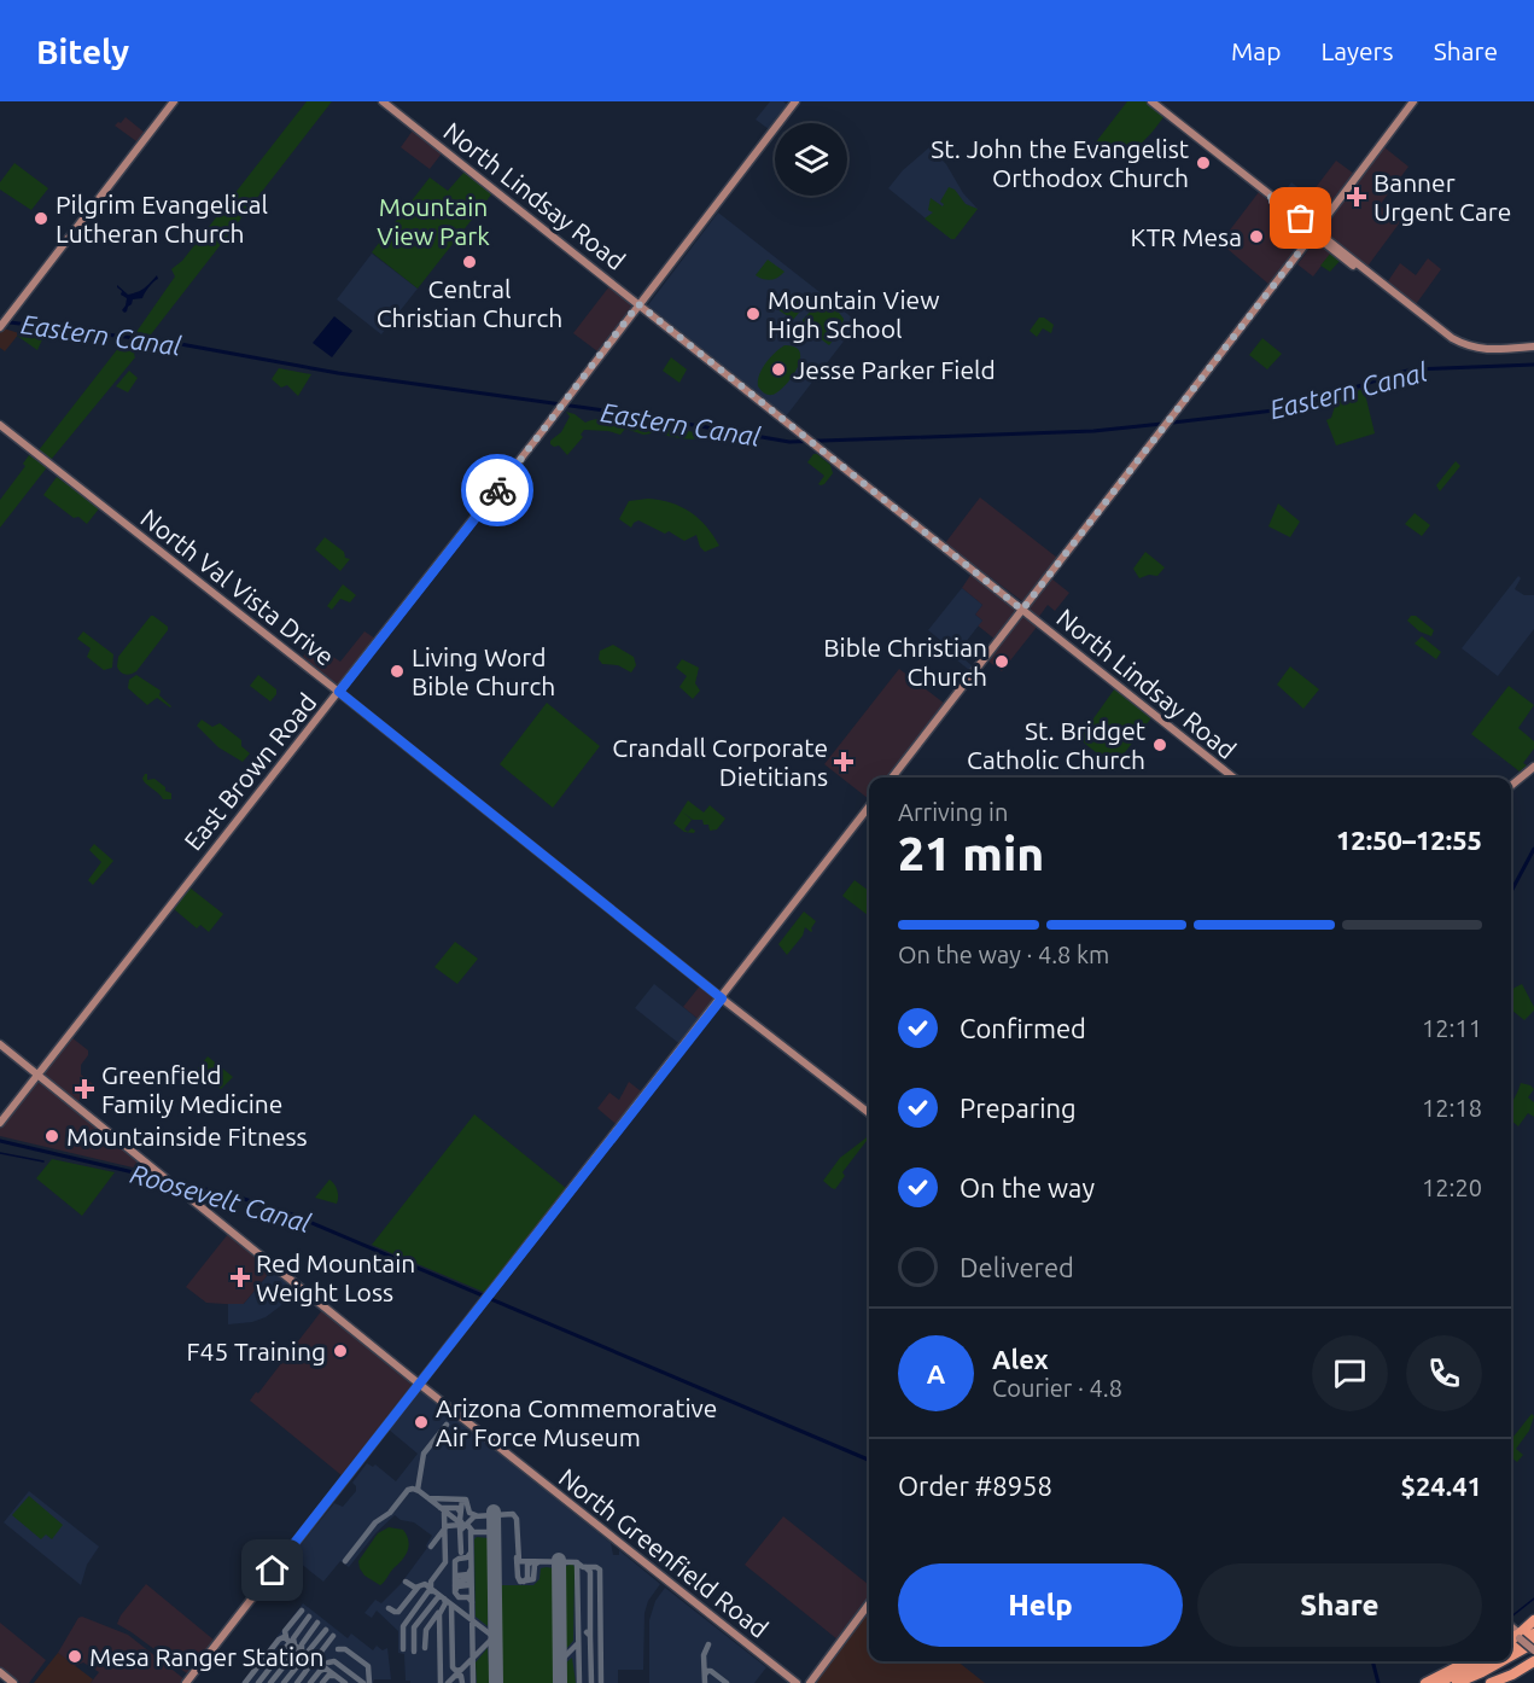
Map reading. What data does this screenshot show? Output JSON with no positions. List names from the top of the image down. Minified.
{"streets":{"main road":["North Lindsay Road","North Val Vista Drive","East Brown Road","North Greenfield Road"]},"crossings":[["North Lindsay Road","East Brown Road"],["North Val Vista Drive","East Brown Road"],["East Brown Road","North Greenfield Road"]],"water":["Eastern Canal","Roosevelt Canal"],"parks":["Mountain View Park"],"places":{"other":["St. John the Evangelist Orthodox Church","Pilgrim Evangelical Lutheran Church","KTR Mesa","Central Christian Church","Mountain View High School","Jesse Parker Field","Bible Christian Church","Living Word Bible Church","St. Bridget Catholic Church","Mountainside Fitness","F45 Training","Arizona Commemorative Air Force Museum","Mesa Ranger Station"],"health":["Banner Urgent Care","Crandall Corporate Dietitians","Greenfield Family Medicine","Red Mountain Weight Loss"]},"page":{"header":"Bitely","nav":["Map","Layers","Share"],"heading":["21 min","Arriving in","12:50–12:55"],"panel":["Alex","Courier · 4.8","Order #8958","$24.41"],"bar":"On the way · 4.8 km","list":[["Confirmed","12:11"],["Preparing","12:18"],["On the way","12:20"],"Delivered"],"round":"A","buttons":["Help","Share"]}}
